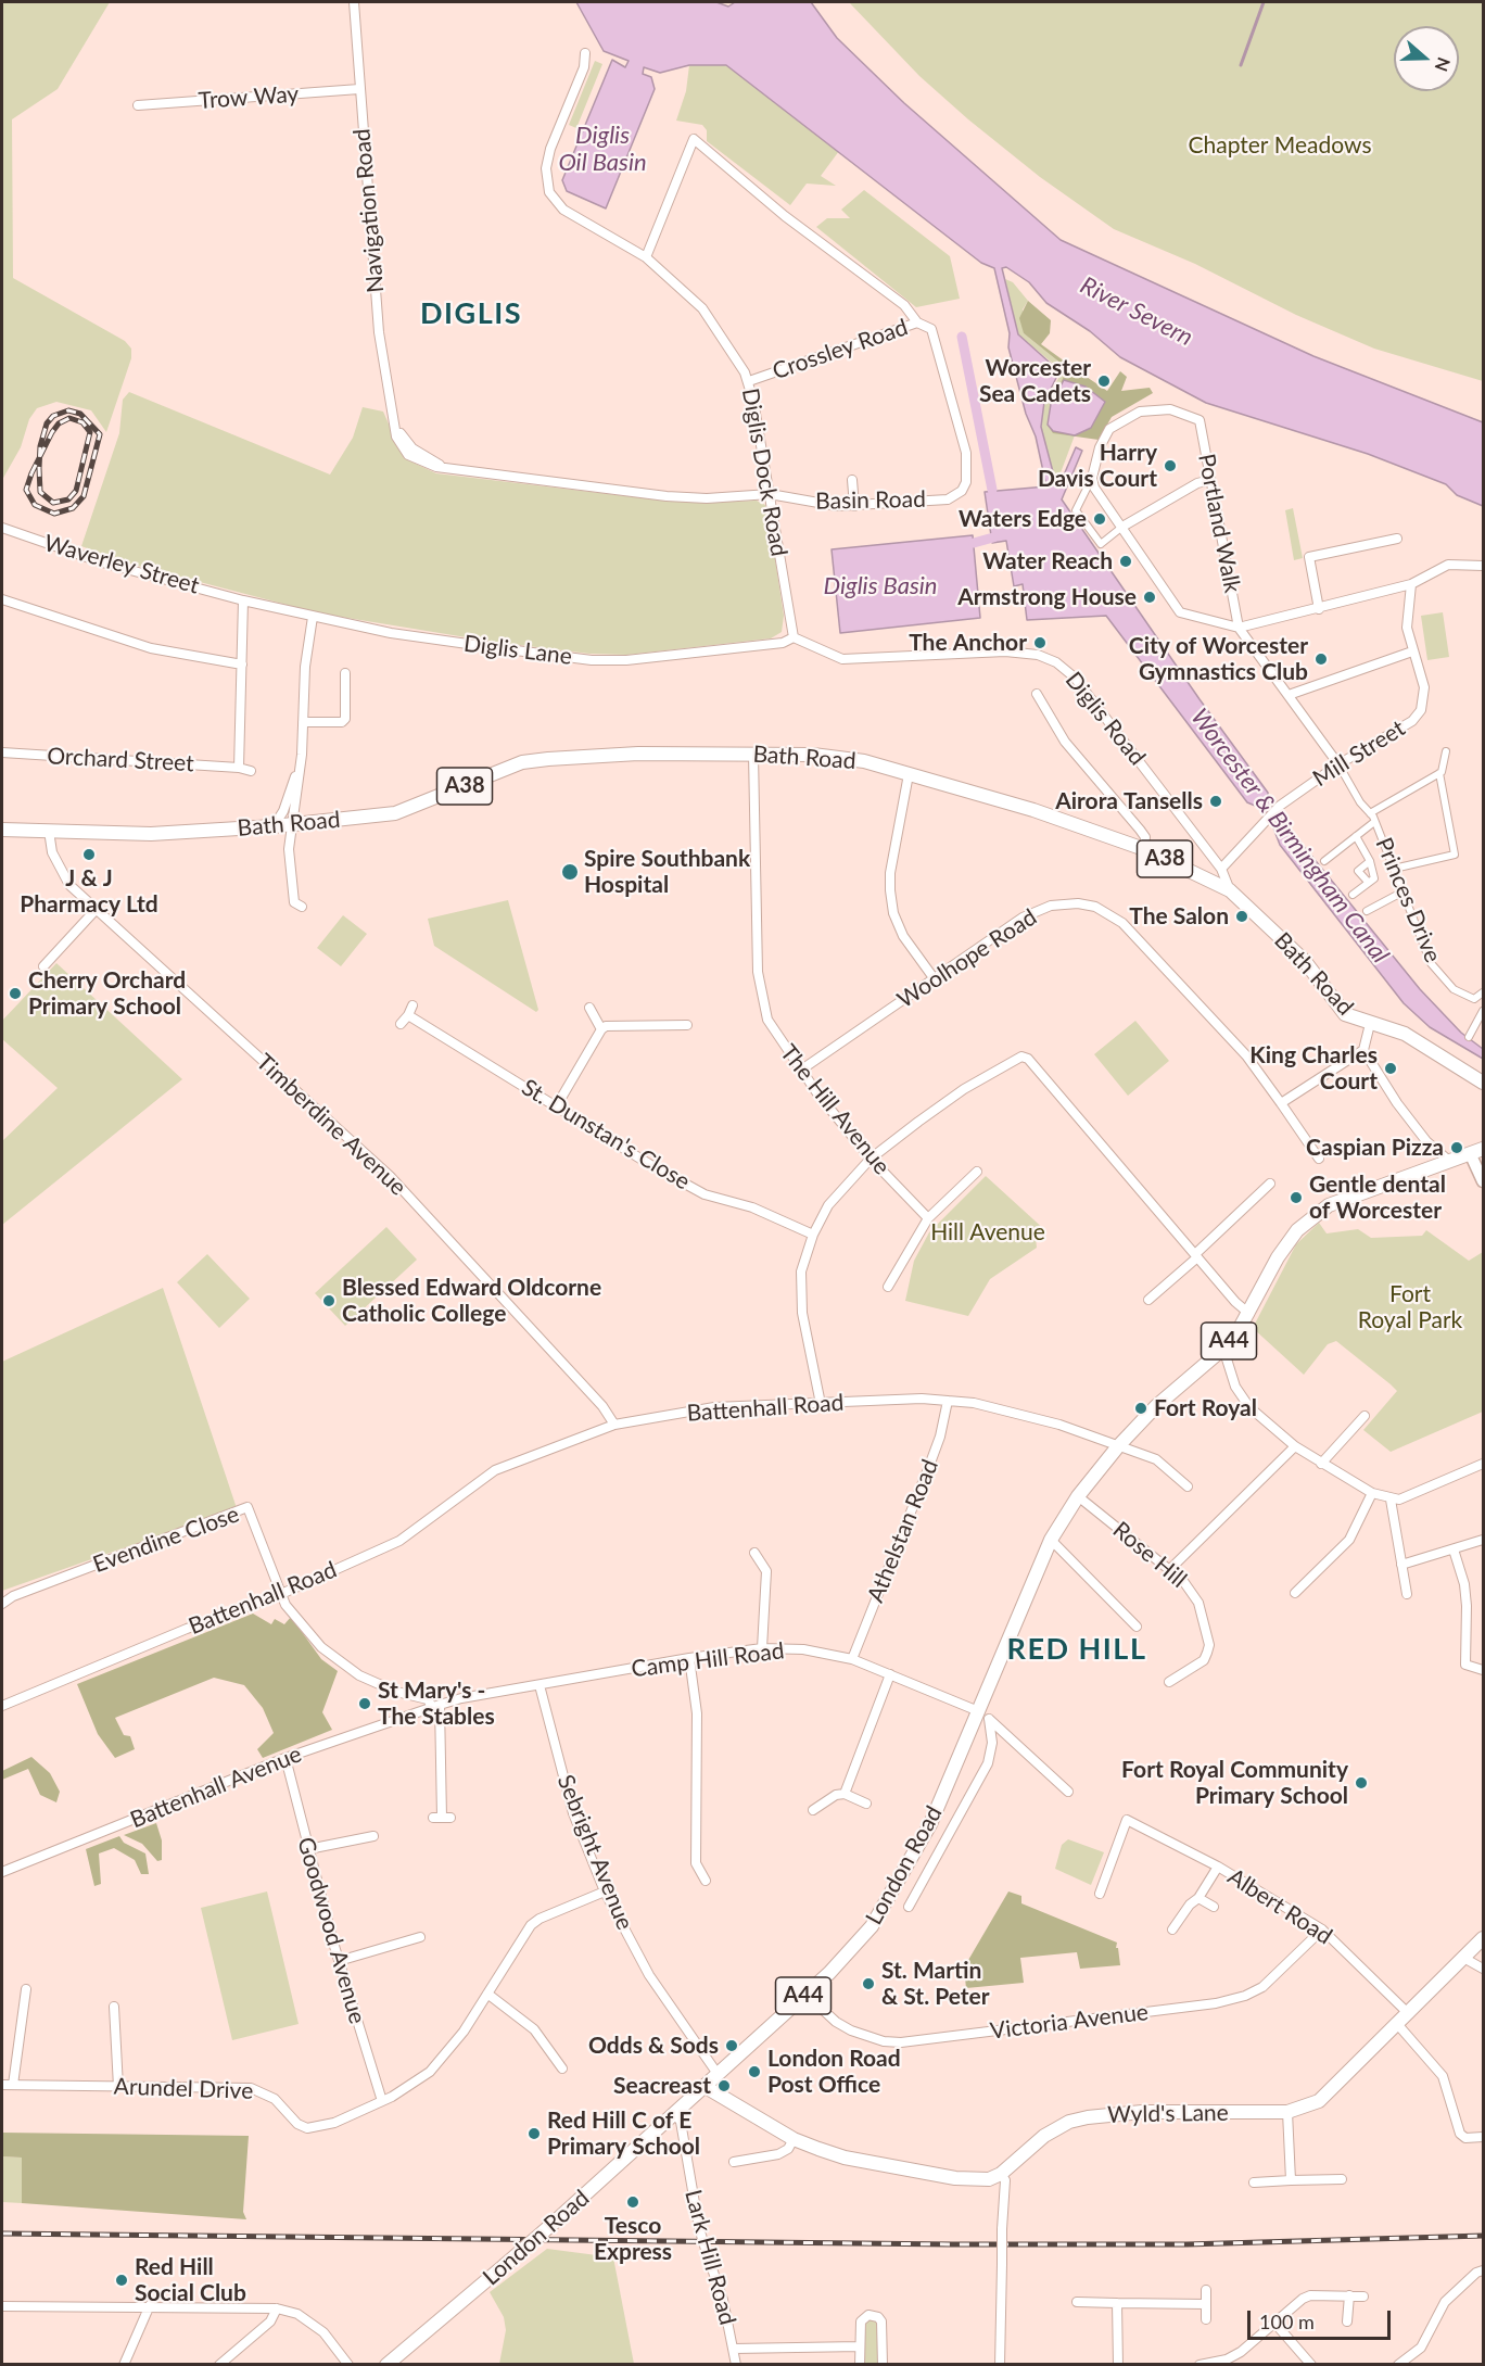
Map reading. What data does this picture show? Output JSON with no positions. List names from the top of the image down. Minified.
{"streets":{"main road":["Bath Road","A38","A44","London Road","Wyld's Lane"],"street":["Trow Way","Navigation Road","Crossley Road","Diglis Dock Road","Basin Road","Portland Walk","Waverley Street","Diglis Lane","Diglis Road","Mill Street","Orchard Street","Princes Drive","Woolhope Road","The Hill Avenue","Timberdine Avenue","St. Dunstan's Close","Battenhall Road","Athelstan Road","Evendine Close","Rose Hill","Camp Hill Road","Battenhall Avenue","Sebright Avenue","Albert Road","Goodwood Avenue","Victoria Avenue","Arundel Drive","Lark Hill Road"]},"crossings":[["Trow Way","Navigation Road"],["Navigation Road","Diglis Dock Road"],["Navigation Road","Basin Road"],["Crossley Road","Diglis Dock Road"],["Crossley Road","Basin Road"],["Diglis Dock Road","Basin Road"],["Diglis Dock Road","Diglis Lane"],["Diglis Dock Road","Diglis Road"],["Waverley Street","Diglis Lane"],["Diglis Lane","Diglis Road"],["Diglis Road","Mill Street"],["Mill Street","Princes Drive"],["Bath Road","A38"],["Bath Road","The Hill Avenue"],["Bath Road","Timberdine Avenue"],["Woolhope Road","The Hill Avenue"],["Timberdine Avenue","Battenhall Road"],["A44","London Road"],["Battenhall Road","Athelstan Road"],["Battenhall Road","Evendine Close"],["Battenhall Road","London Road"],["Athelstan Road","Camp Hill Road"],["Rose Hill","London Road"],["Camp Hill Road","Battenhall Avenue"],["Camp Hill Road","Sebright Avenue"],["Camp Hill Road","London Road"],["Battenhall Avenue","Goodwood Avenue"],["Sebright Avenue","London Road"],["Sebright Avenue","Arundel Drive"],["London Road","Victoria Avenue"],["London Road","Wyld's Lane"],["London Road","Lark Hill Road"],["Albert Road","Victoria Avenue"],["Albert Road","Wyld's Lane"],["Goodwood Avenue","Arundel Drive"]],"districts":["DIGLIS","RED HILL"],"water":["Diglis Oil Basin","River Severn","Diglis Basin","Worcester & Birmingham Canal"],"parks":["Chapter Meadows","Hill Avenue","Fort Royal Park"],"places":["Worcester Sea Cadets","Harry Davis Court","Waters Edge","Water Reach","Armstrong House","The Anchor","City of Worcester Gymnastics Club","Airora Tansells","J & J Pharmacy Ltd","Spire Southbank Hospital","The Salon","Cherry Orchard Primary School","King Charles Court","Caspian Pizza","Gentle dental of Worcester","Blessed Edward Oldcorne Catholic College","Fort Royal","St Mary's - The Stables","Fort Royal Community Primary School","St. Martin & St. Peter","Odds & Sods","London Road Post Office","Seacreast","Red Hill C of E Primary School","Tesco Express","Red Hill Social Club"],"scale_bar":"100 m","north":"right"}
